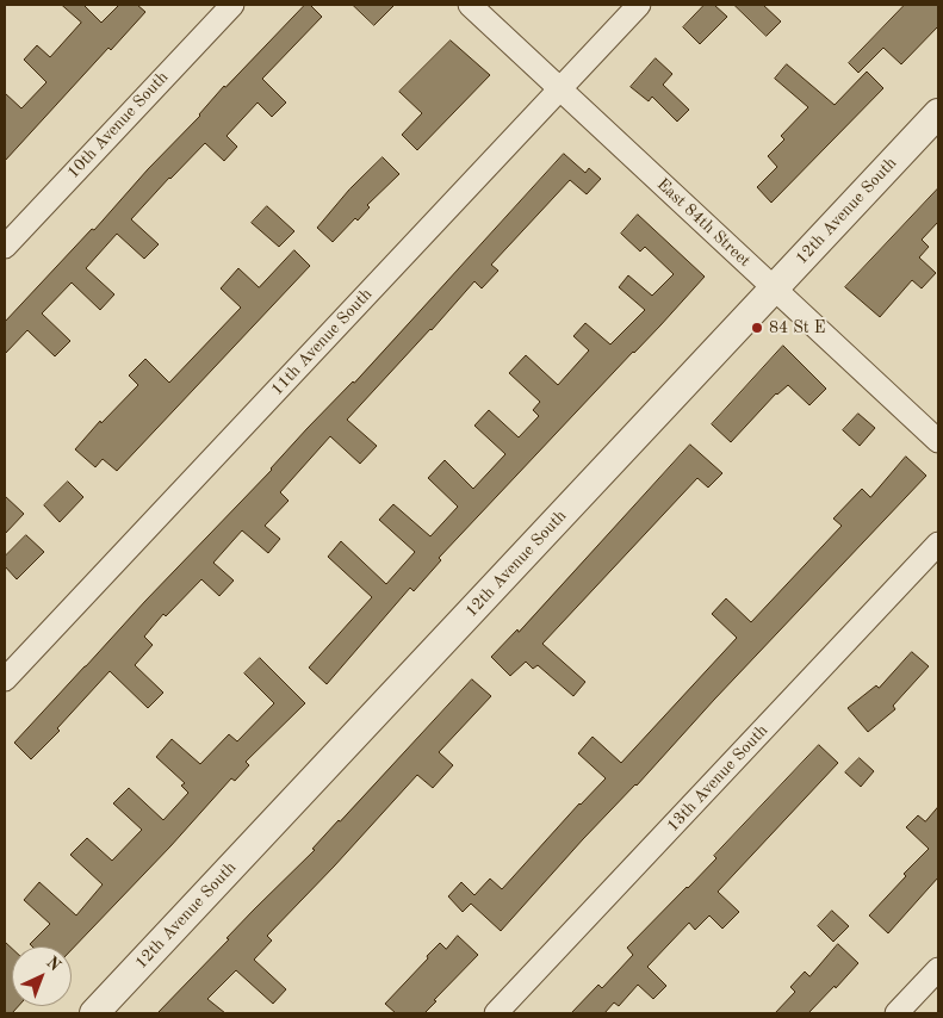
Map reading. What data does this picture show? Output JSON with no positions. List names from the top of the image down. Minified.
{"streets":{"street":["10th Avenue South","12th Avenue South","East 84th Street","11th Avenue South","13th Avenue South"]},"crossings":[["12th Avenue South","East 84th Street"],["East 84th Street","11th Avenue South"]],"places":["84 St E"],"north":"top right"}
